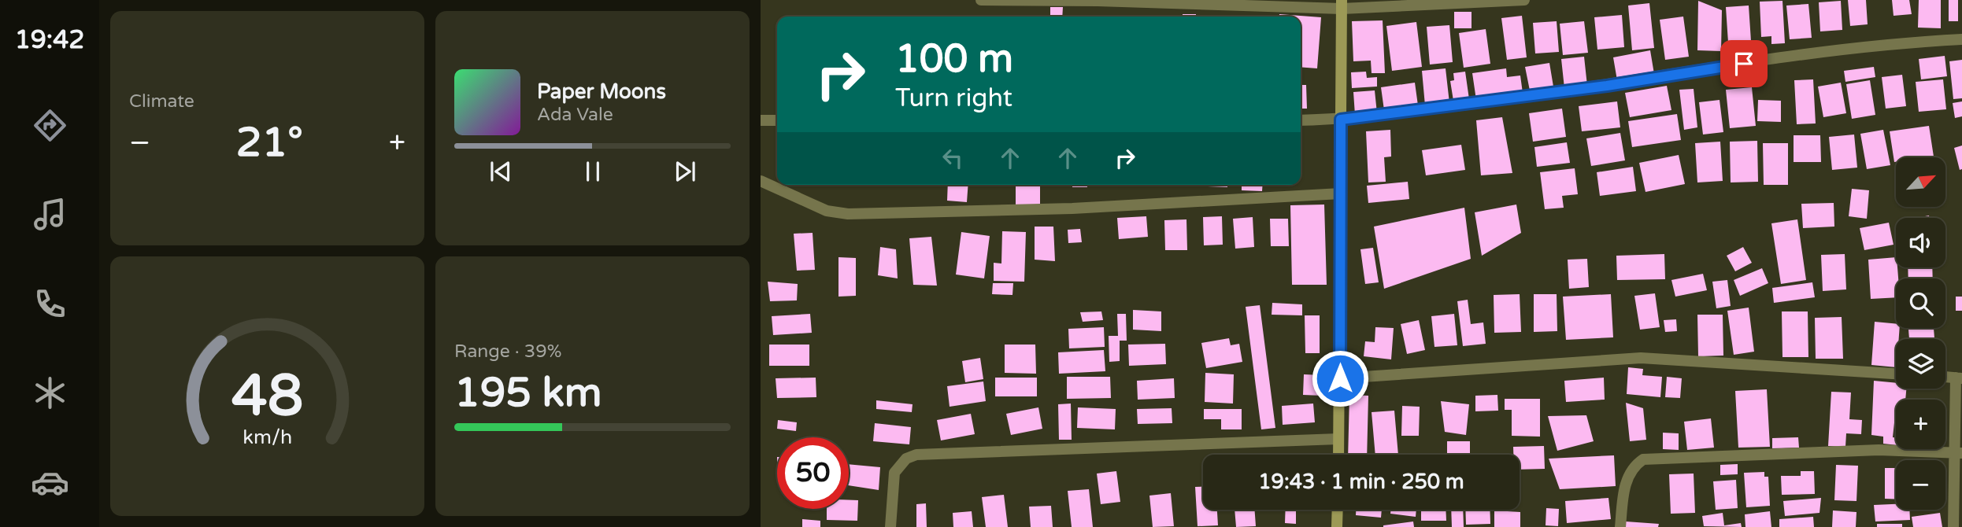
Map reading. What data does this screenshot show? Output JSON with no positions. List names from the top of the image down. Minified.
{"north":"top right","page":{"tabs":"19:42","tile":["Climate",["Range · 39%","195 km"]],"turn":["100 m","Turn right"],"song":["Paper Moons","Ada Vale"],"heat":["−","21°","+"],"map_buttons":["+","−"],"limit":"50","trip":"19:43 · 1 min · 250 m","gauge":["48","km/h"]}}
